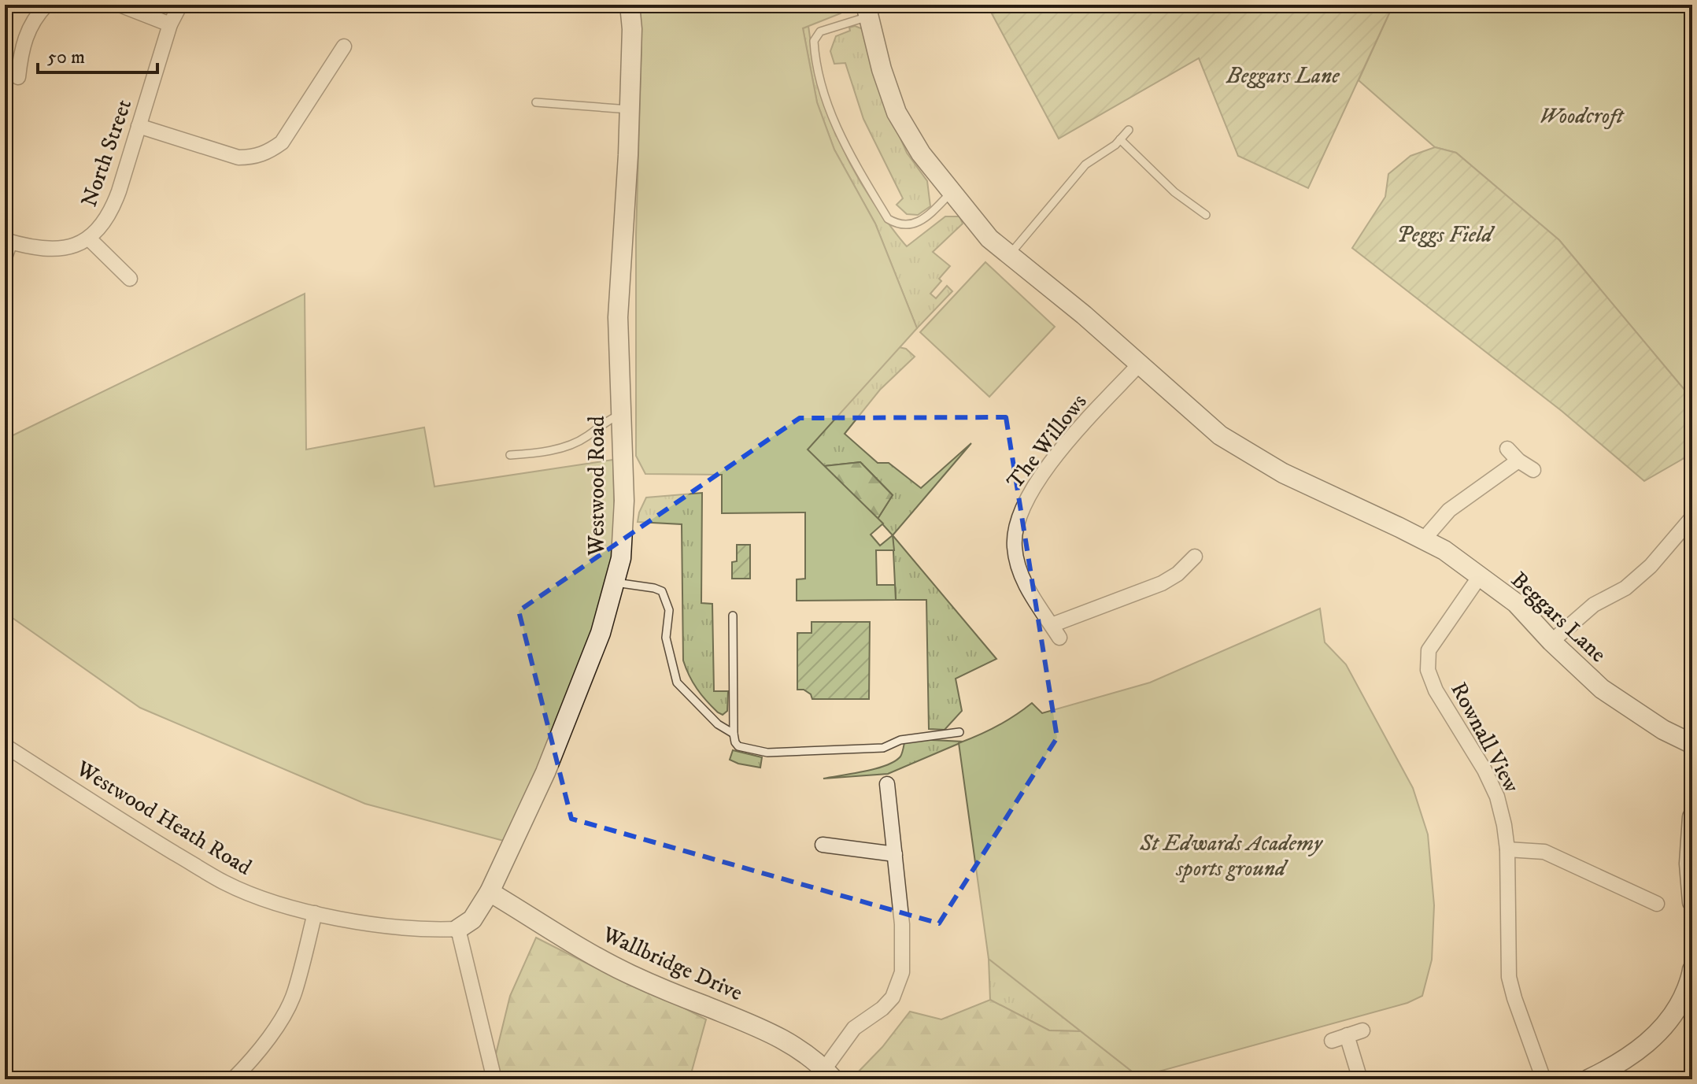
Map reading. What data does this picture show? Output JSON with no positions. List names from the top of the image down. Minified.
{"streets":{"street":["North Street","The Willows","Westwood Road","Beggars Lane","Rownall View","Westwood Heath Road","Wallbridge Drive"]},"crossings":[["The Willows","Beggars Lane"],["Westwood Road","Westwood Heath Road"],["Westwood Road","Wallbridge Drive"],["Beggars Lane","Rownall View"]],"parks":["Beggars Lane","Woodcroft","Peggs Field","St Edwards Academy sports ground"],"scale_bar":"50 m"}
